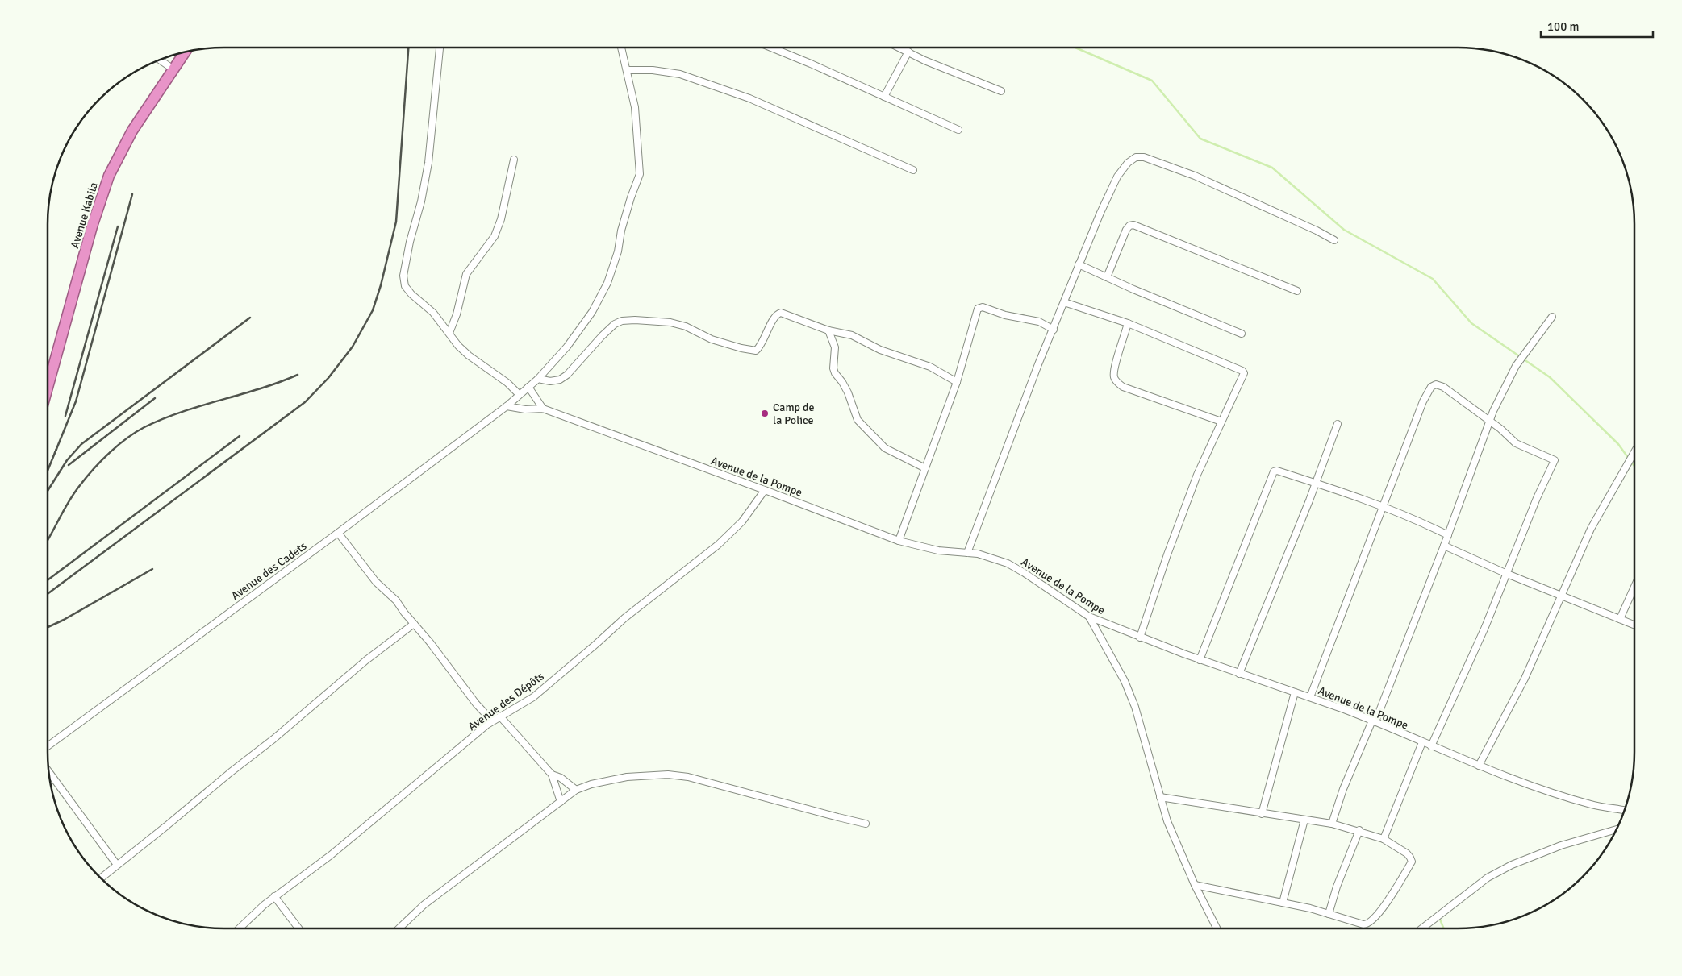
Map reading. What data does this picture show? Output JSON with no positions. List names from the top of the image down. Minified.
{"streets":{"highway":["Avenue Kabila"],"street":["Avenue de la Pompe","Avenue des Cadets","Avenue des Dépôts"]},"crossings":[["Avenue de la Pompe","Avenue des Cadets"],["Avenue de la Pompe","Avenue des Dépôts"]],"places":["Camp de la Police"],"scale_bar":"100 m"}
